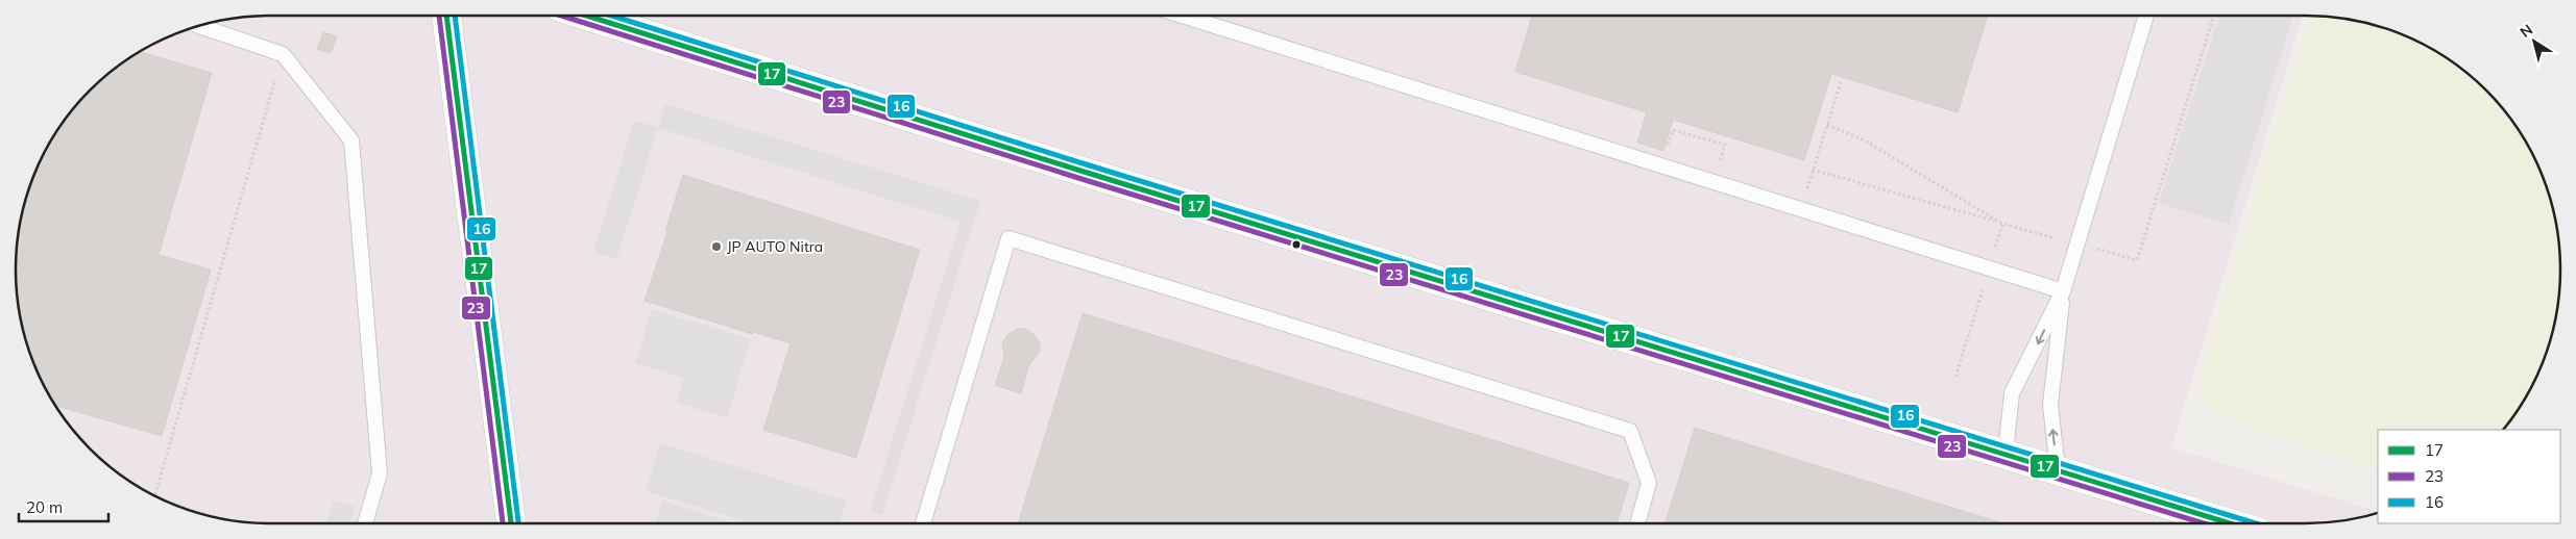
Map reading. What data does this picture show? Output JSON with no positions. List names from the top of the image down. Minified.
{"places":["JP AUTO Nitra"],"lines":["transit line 17","transit line 23","transit line 16"],"legend":["17","23","16"],"scale_bar":"20 m","north":"top left"}
